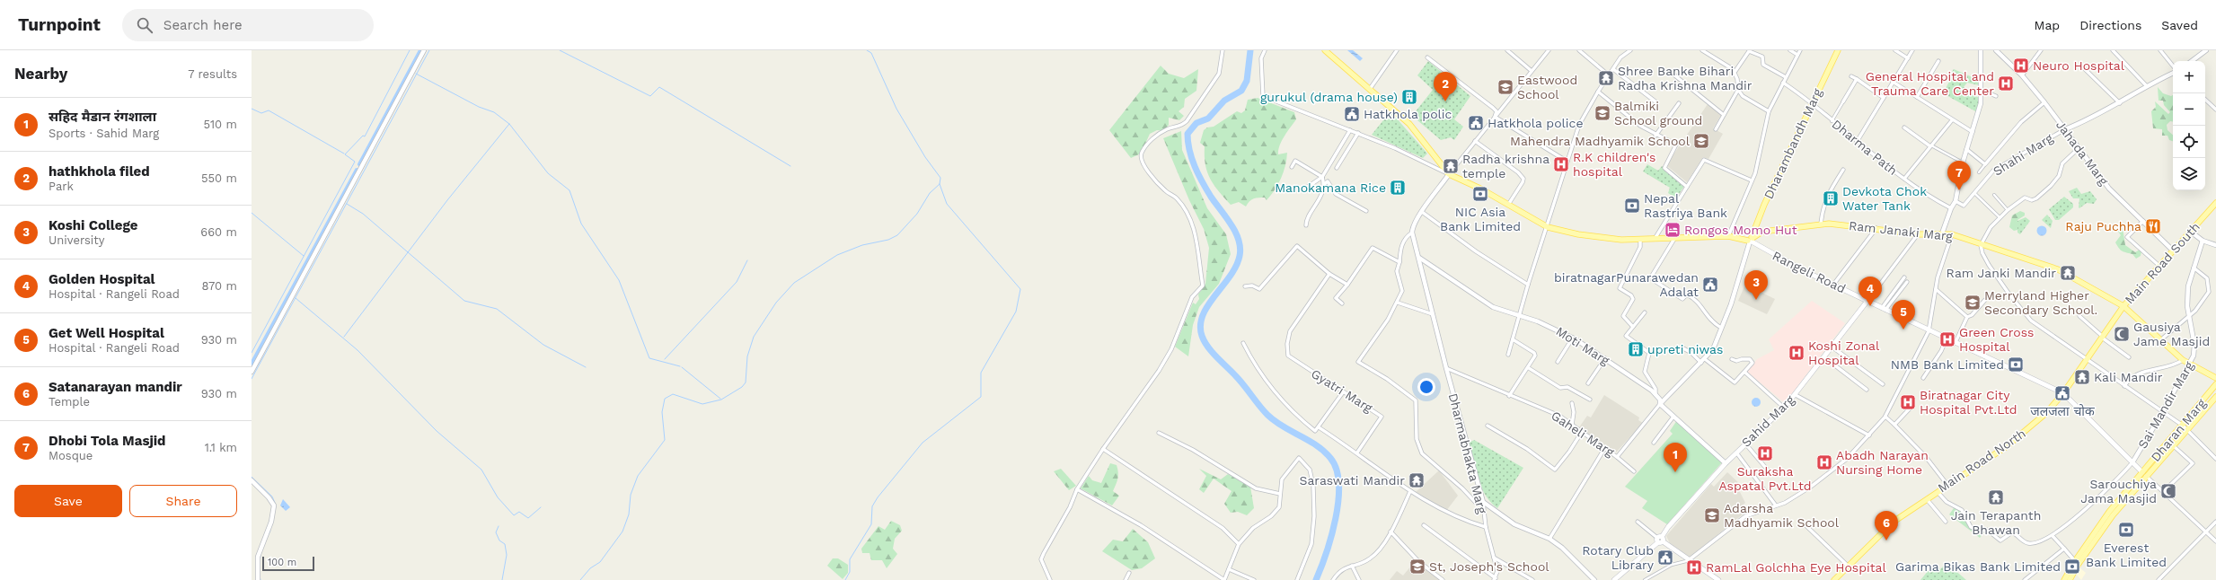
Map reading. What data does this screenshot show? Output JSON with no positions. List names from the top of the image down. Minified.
{"streets":{"main road":["Dharambandh Marg","Ram Janaki Marg","Main Road South","Rangeli Road","Sahid Marg","Dharan Marg","Main Road North"],"street":["Dharma Path","Jahada Marg","Shahi Marg","Moti Marg","Gyatri Marg","Sai Mandir Marg","Gaheli Marg","Dharmabhakta Marg"]},"crossings":[["Dharambandh Marg","Dharma Path"],["Dharambandh Marg","Ram Janaki Marg"],["Dharambandh Marg","Rangeli Road"],["Jahada Marg","Shahi Marg"],["Jahada Marg","Main Road South"],["Ram Janaki Marg","Main Road South"],["Ram Janaki Marg","Rangeli Road"],["Ram Janaki Marg","Sai Mandir Marg"],["Ram Janaki Marg","Main Road North"],["Main Road South","Main Road North"],["Rangeli Road","Sai Mandir Marg"],["Rangeli Road","Sahid Marg"],["Rangeli Road","Dharan Marg"],["Rangeli Road","Main Road North"],["Moti Marg","Dharmabhakta Marg"],["Gaheli Marg","Dharmabhakta Marg"]],"places":{"hospital":["Neuro Hospital","General Hospital and Trauma Care Center","R.K children's hospital","Green Cross Hospital","Koshi Zonal Hospital","Biratnagar City Hospital Pvt.Ltd","Suraksha Aspatal Pvt.Ltd","Abadh Narayan Nursing Home","RamLal Golchha Eye Hospital"],"temple":["Shree Banke Bihari Radha Krishna Mandir","Radha krishna temple","Ram Janki Mandir","Kali Mandir","Saraswati Mandir","Jain Terapanth Bhawan"],"school or university":["Eastwood School","Balmiki School ground","Mahendra Madhyamik School","Merryland Higher Secondary School.","Adarsha Madhyamik School","St, Joseph's School"],"building":["gurukul (drama house)","Manokamana Rice","Devkota Chok Water Tank","upreti niwas"],"public building":["Hatkhola polic","Hatkhola police","biratnagarPunarawedan Adalat","जलजला चोक","Rotary Club Library"],"bank":["NIC Asia Bank Limited","Nepal Rastriya Bank","NMB Bank Limited","Everest Bank Limited","Garima Bikas Bank Limited"],"restaurant":["Raju Puchha"],"hotel":["Rongos Momo Hut"],"mosque":["Gausiya Jame Masjid","Sarouchiya Jama Masjid"]},"scale_bar":"100 m","page":{"header":"Turnpoint","search":"Search here","nav":["Map","Directions","Saved"],"heading":["Nearby","7 results"],"map_buttons":["+","−"],"pins":["2","7","3","4","5","1","6"],"list":[{"mark":"1","name":"सहिद मैडान रंगशाला","note":"Sports · Sahid Marg","value":"510 m"},{"mark":"2","name":"hathkhola filed","note":"Park","value":"550 m"},{"mark":"3","name":"Koshi College","note":"University","value":"660 m"},{"mark":"4","name":"Golden Hospital","note":"Hospital · Rangeli Road","value":"870 m"},{"mark":"5","name":"Get Well Hospital","note":"Hospital · Rangeli Road","value":"930 m"},{"mark":"6","name":"Satanarayan mandir","note":"Temple","value":"930 m"},{"mark":"7","name":"Dhobi Tola Masjid","note":"Mosque","value":"1.1 km"}],"buttons":["Save","Share"],"scale":"100 m"}}
